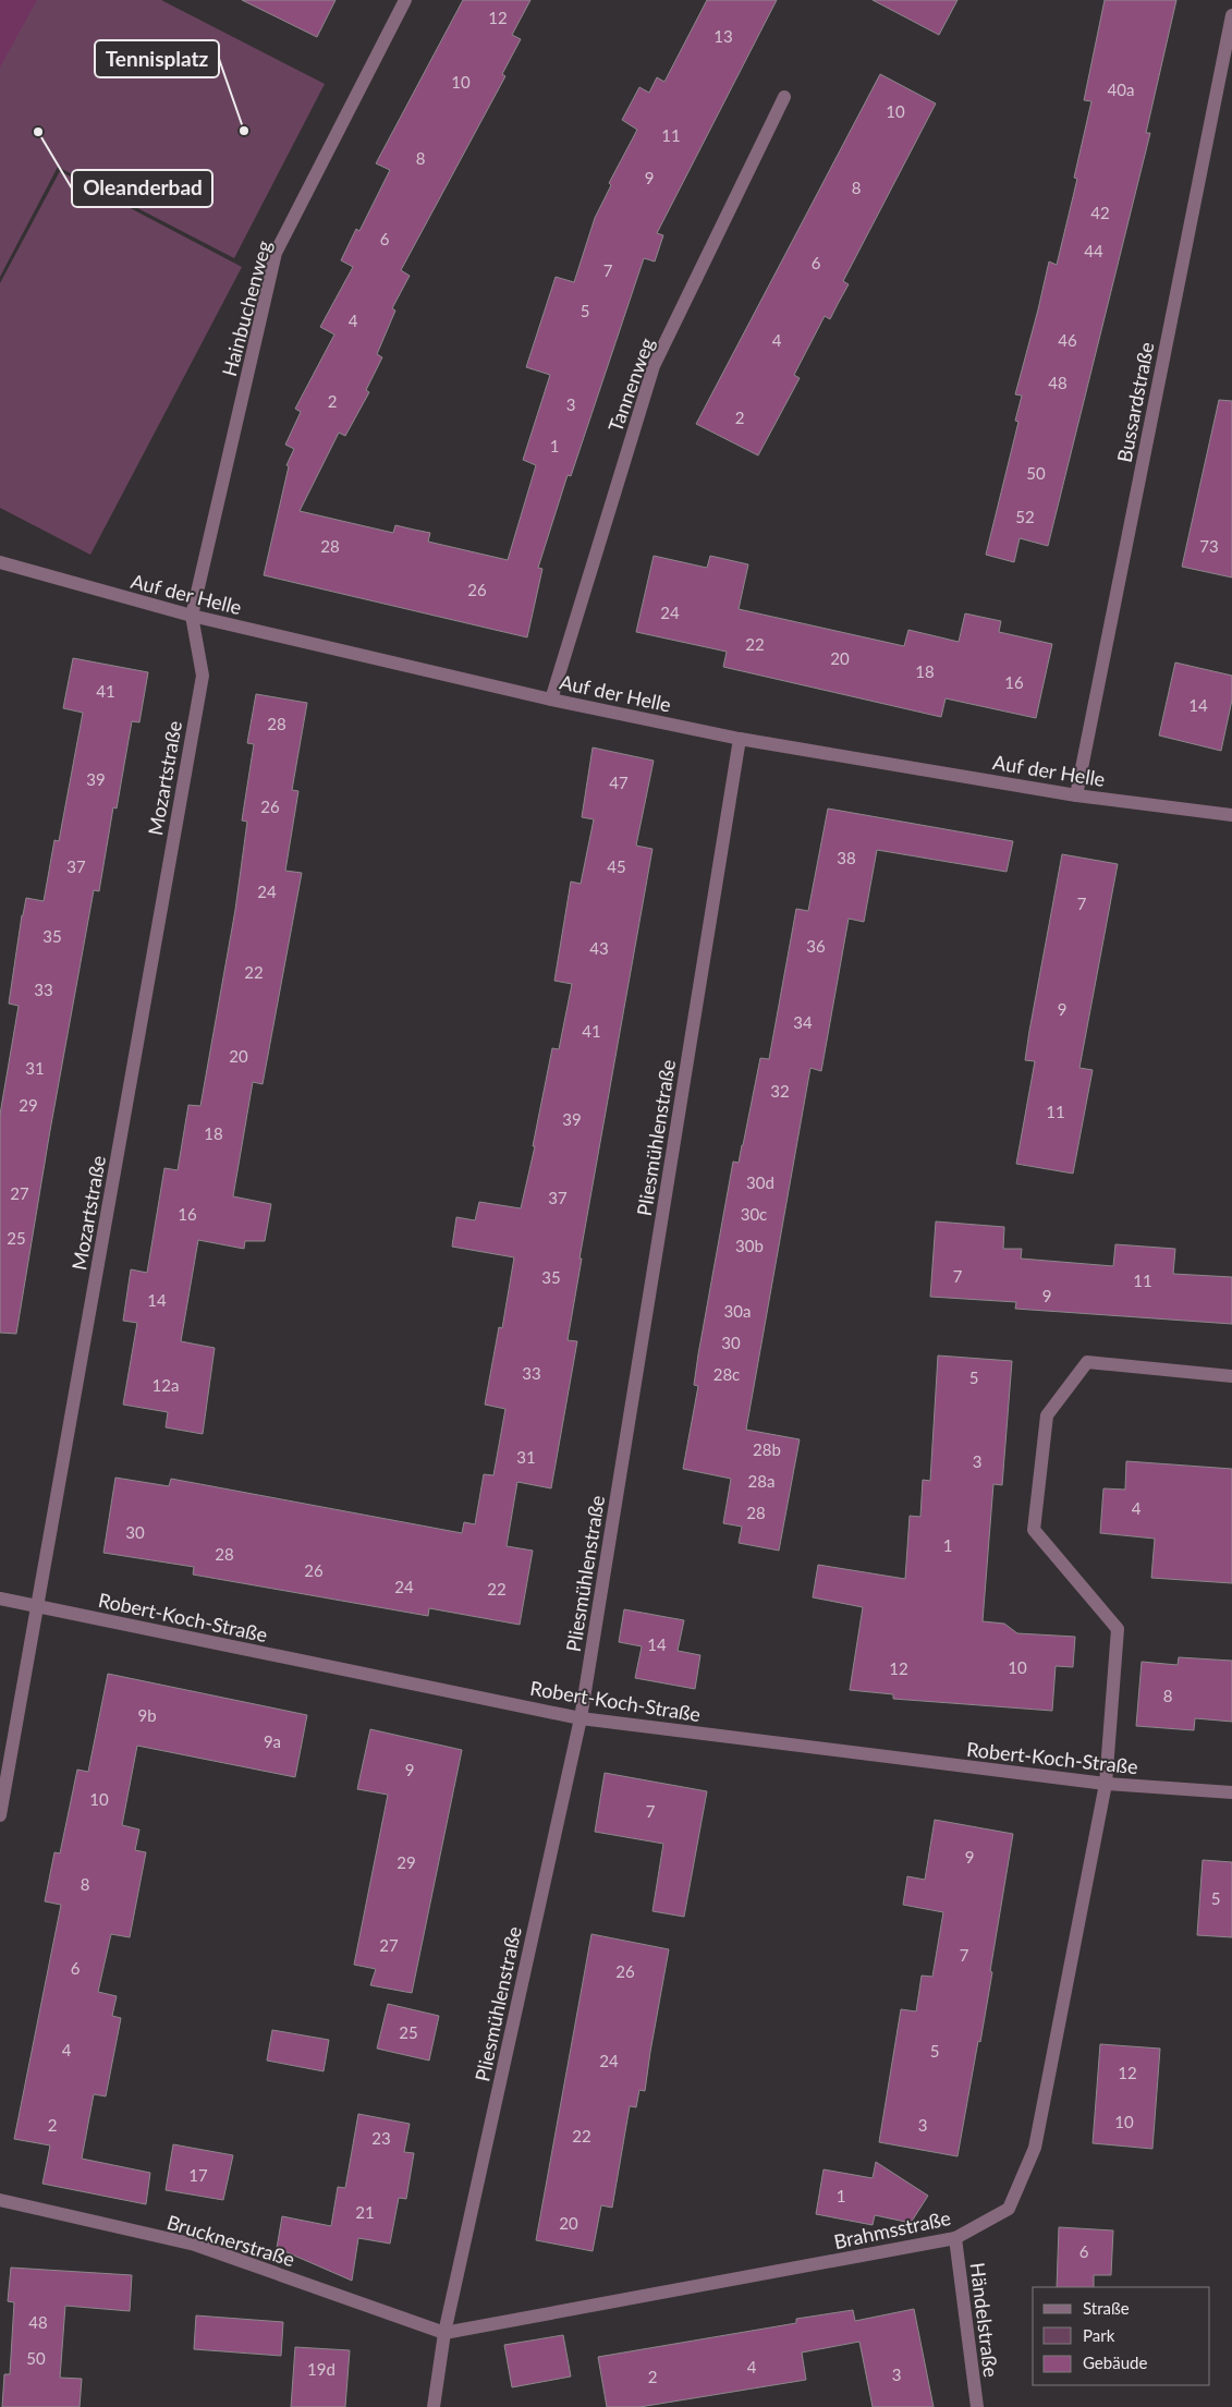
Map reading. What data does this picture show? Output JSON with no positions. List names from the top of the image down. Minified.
{"streets":{"street":["Hainbuchenweg","Tannenweg","Bussardstraße","Auf der Helle","Mozartstraße","Pliesmühlenstraße","Robert-Koch-Straße","Brahmsstraße","Brucknerstraße","Händelstraße"]},"crossings":[["Hainbuchenweg","Auf der Helle"],["Hainbuchenweg","Mozartstraße"],["Tannenweg","Auf der Helle"],["Bussardstraße","Auf der Helle"],["Auf der Helle","Mozartstraße"],["Auf der Helle","Pliesmühlenstraße"],["Mozartstraße","Robert-Koch-Straße"],["Pliesmühlenstraße","Robert-Koch-Straße"],["Pliesmühlenstraße","Brahmsstraße"],["Pliesmühlenstraße","Brucknerstraße"],["Robert-Koch-Straße","Brahmsstraße"],["Brahmsstraße","Brucknerstraße"],["Brahmsstraße","Händelstraße"]],"places":["Tennisplatz","Oleanderbad"],"house_numbers":["12","13","10","40a","10","11","8","9","8","42","6","44","6","7","5","4","4","46","48","2","3","2","1","50","52","28","73","26","24","22","20","18","16","41","14","28","39","47","26","38","37","45","24","7","35","36","43","22","33","9","34","41","20","31","32","29","11","39","18","30d","27","37","16","30c","25","30b","7","35","11","9","14","30a","30","33","28c","5","12a","28b","31","3","28a","4","28","30","1","28","26","24","22","14","10","12","8","9b","9a","9","10","7","9","29","8","5","27","7","6","26","25","4","5","24","12","10","2","3","22","23","17","1","21","20","6","48","50","4","19d","3","2"],"legend":["Straße","Park","Gebäude"]}
